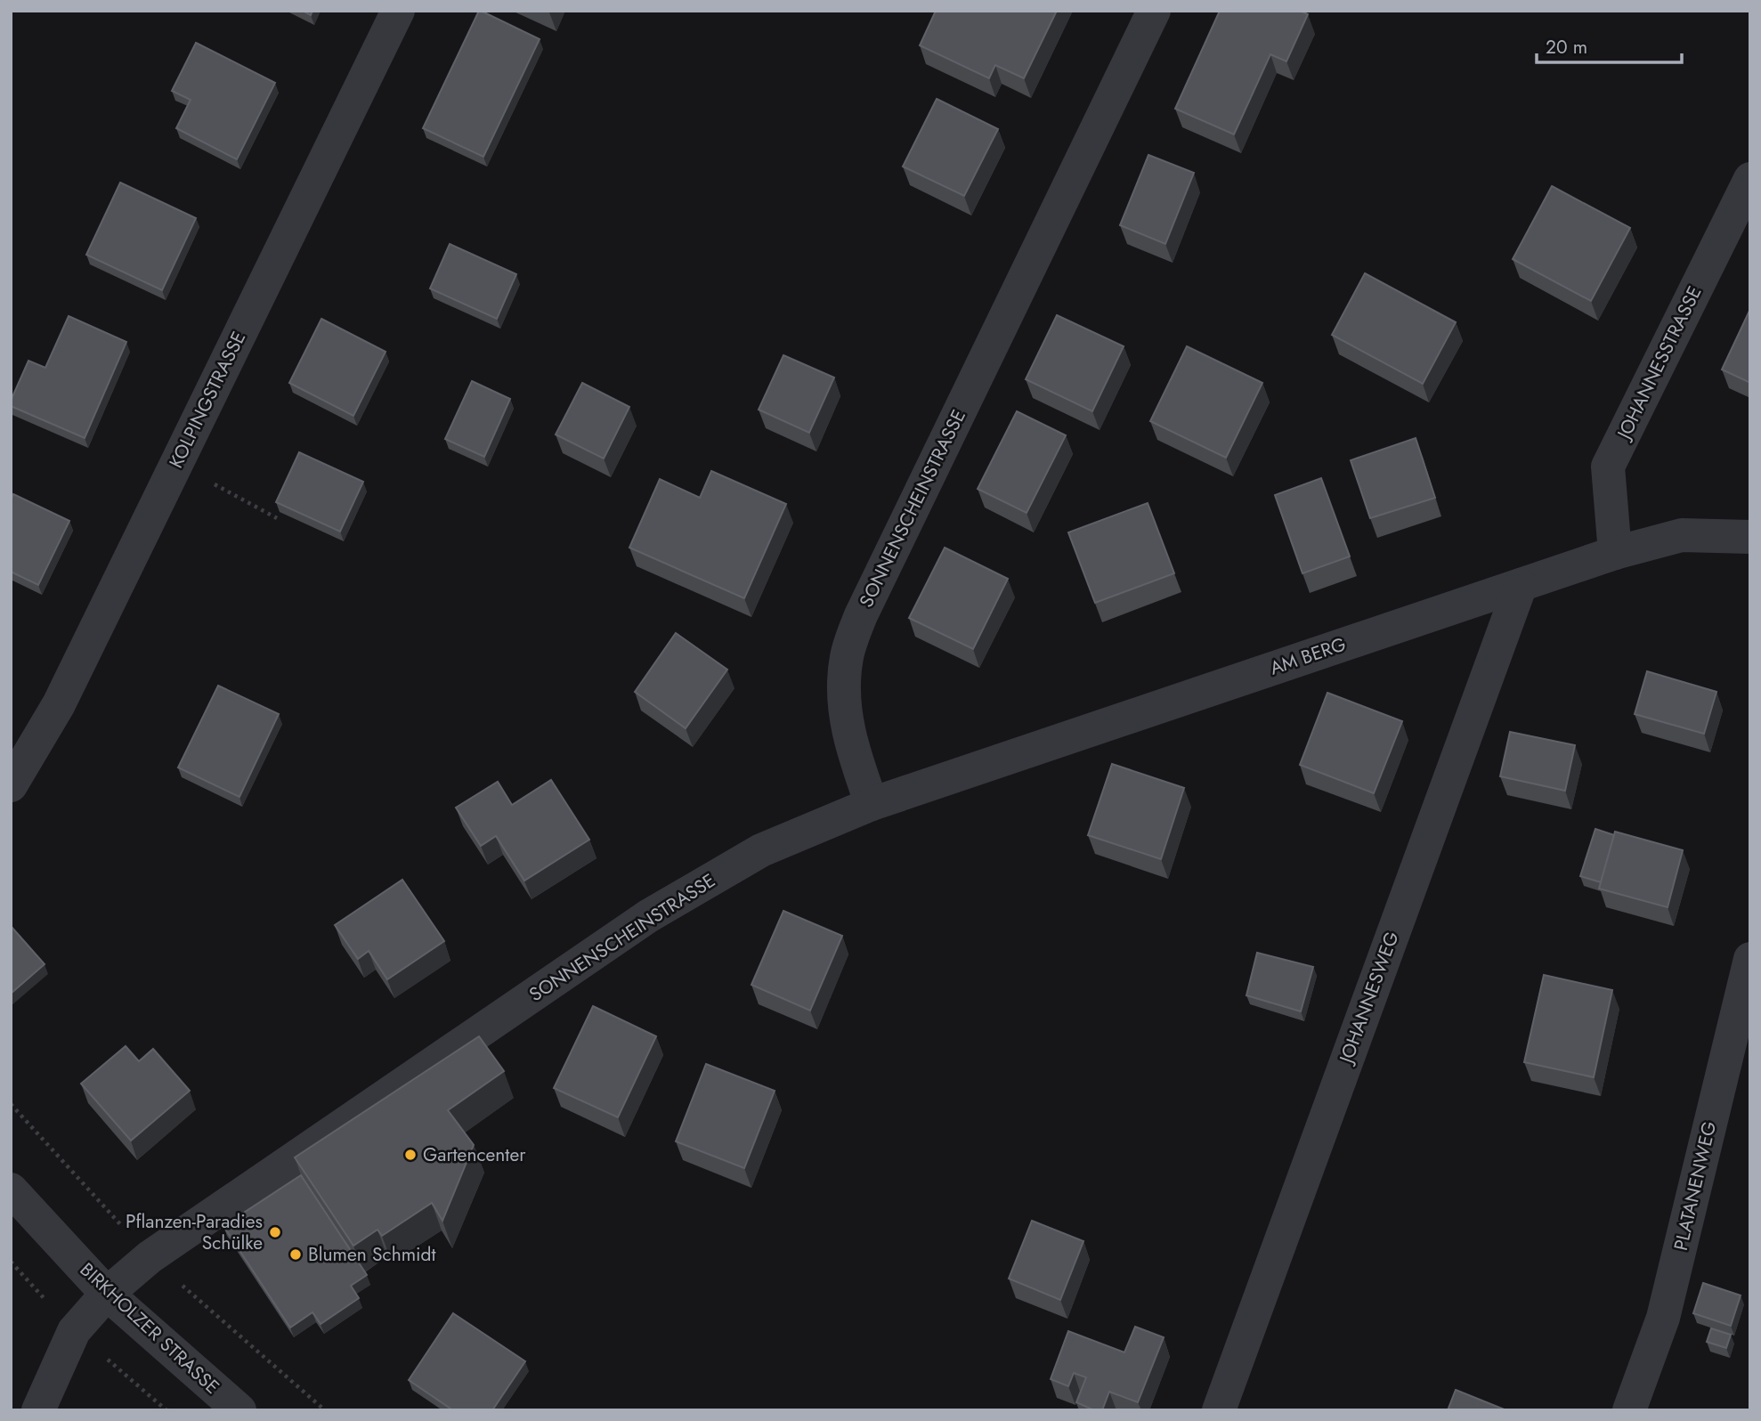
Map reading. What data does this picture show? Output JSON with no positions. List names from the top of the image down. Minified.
{"streets":{"street":["JOHANNESSTRASSE","KOLPINGSTRASSE","SONNENSCHEINSTRASSE","AM BERG","JOHANNESWEG","PLATANENWEG","BIRKHOLZER STRASSE"]},"crossings":[["JOHANNESSTRASSE","AM BERG"],["SONNENSCHEINSTRASSE","AM BERG"],["SONNENSCHEINSTRASSE","BIRKHOLZER STRASSE"],["AM BERG","JOHANNESWEG"]],"places":["Gartencenter","Pflanzen-Paradies Schülke","Blumen Schmidt"],"scale_bar":"20 m"}
